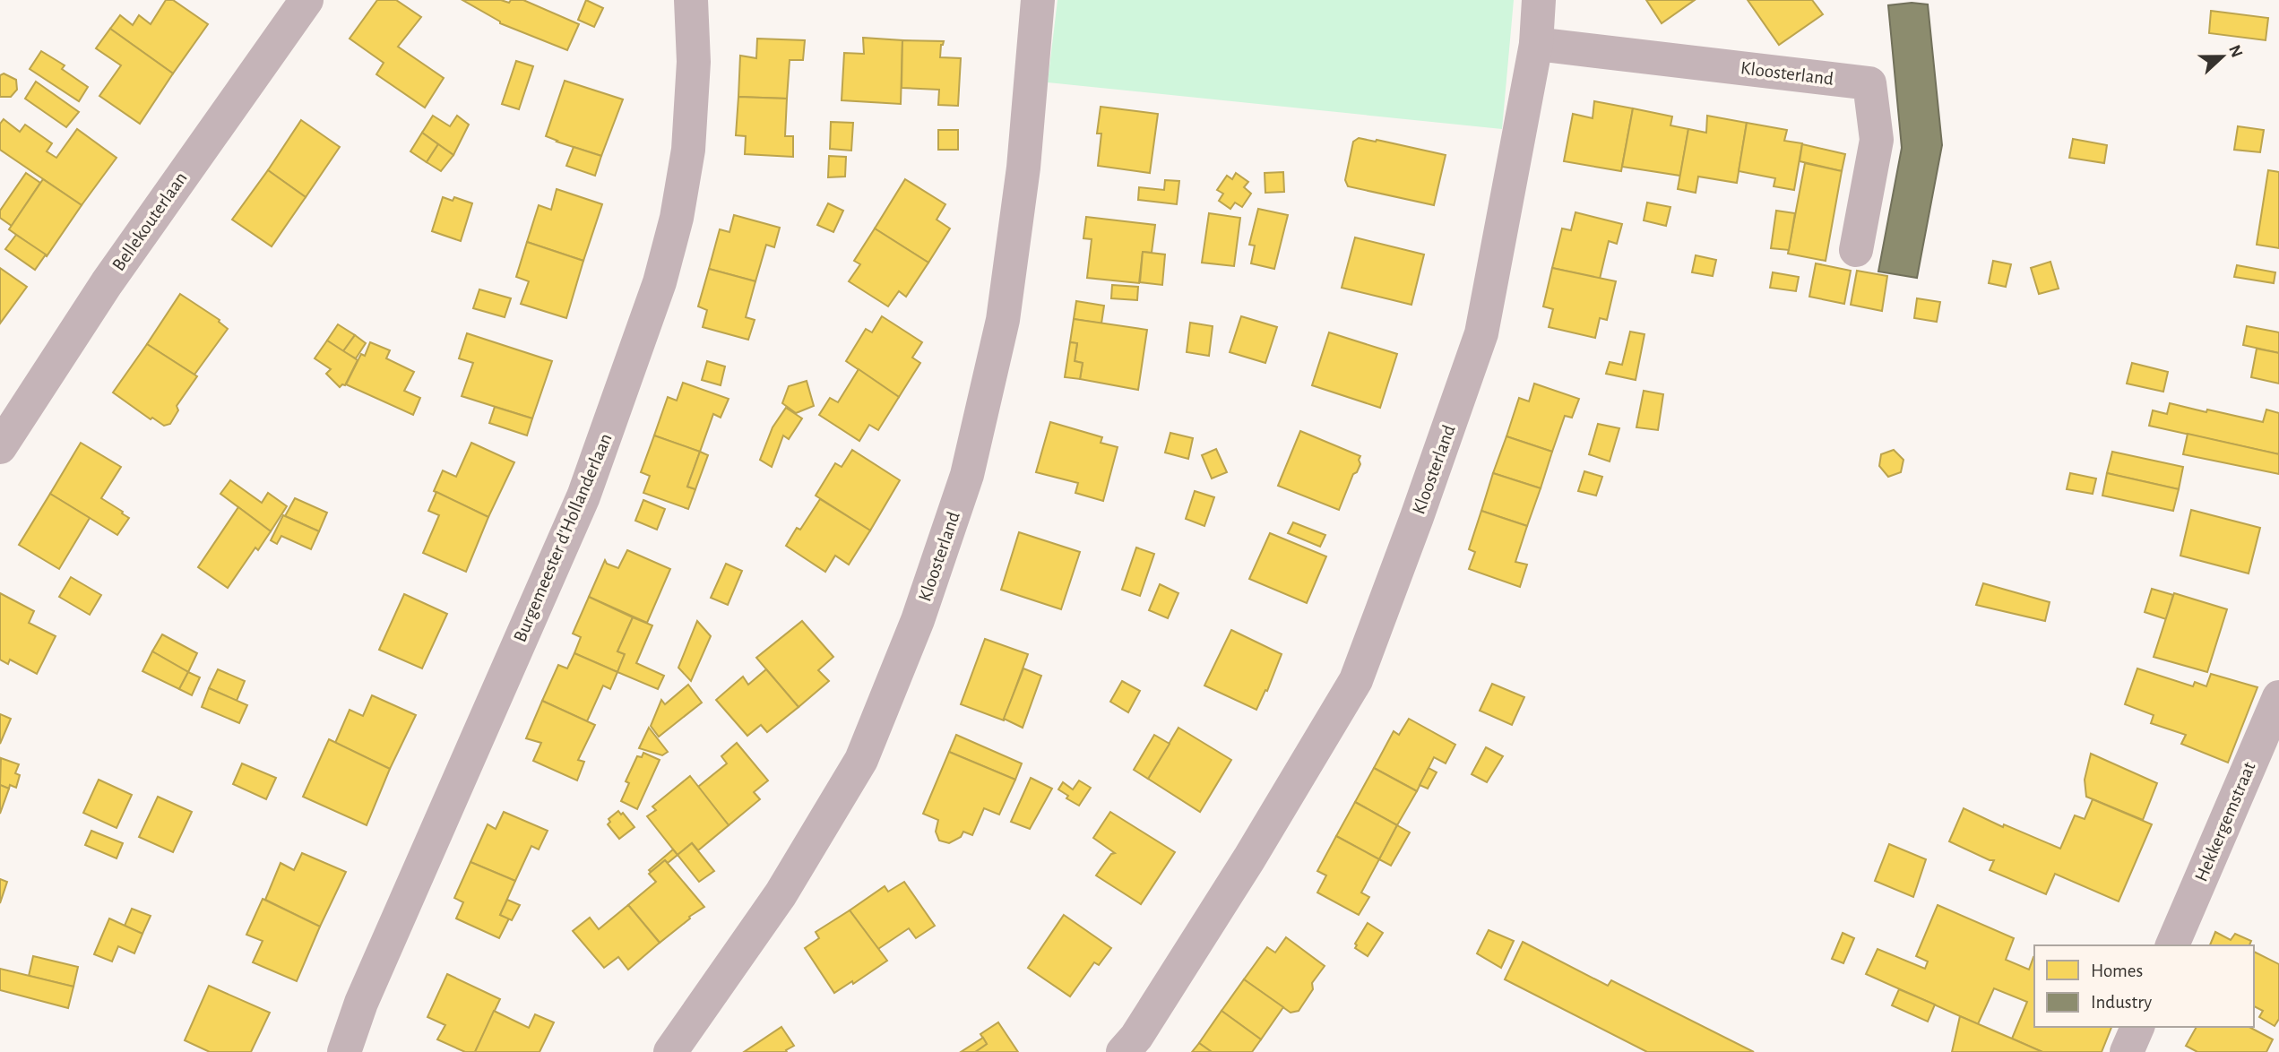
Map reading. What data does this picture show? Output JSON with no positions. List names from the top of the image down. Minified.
{"streets":{"street":["Kloosterland","Bellekouterlaan","Burgemeester d'Hollanderlaan","Hekkergemstraat"]},"legend":["Homes","Industry"],"north":"right"}
